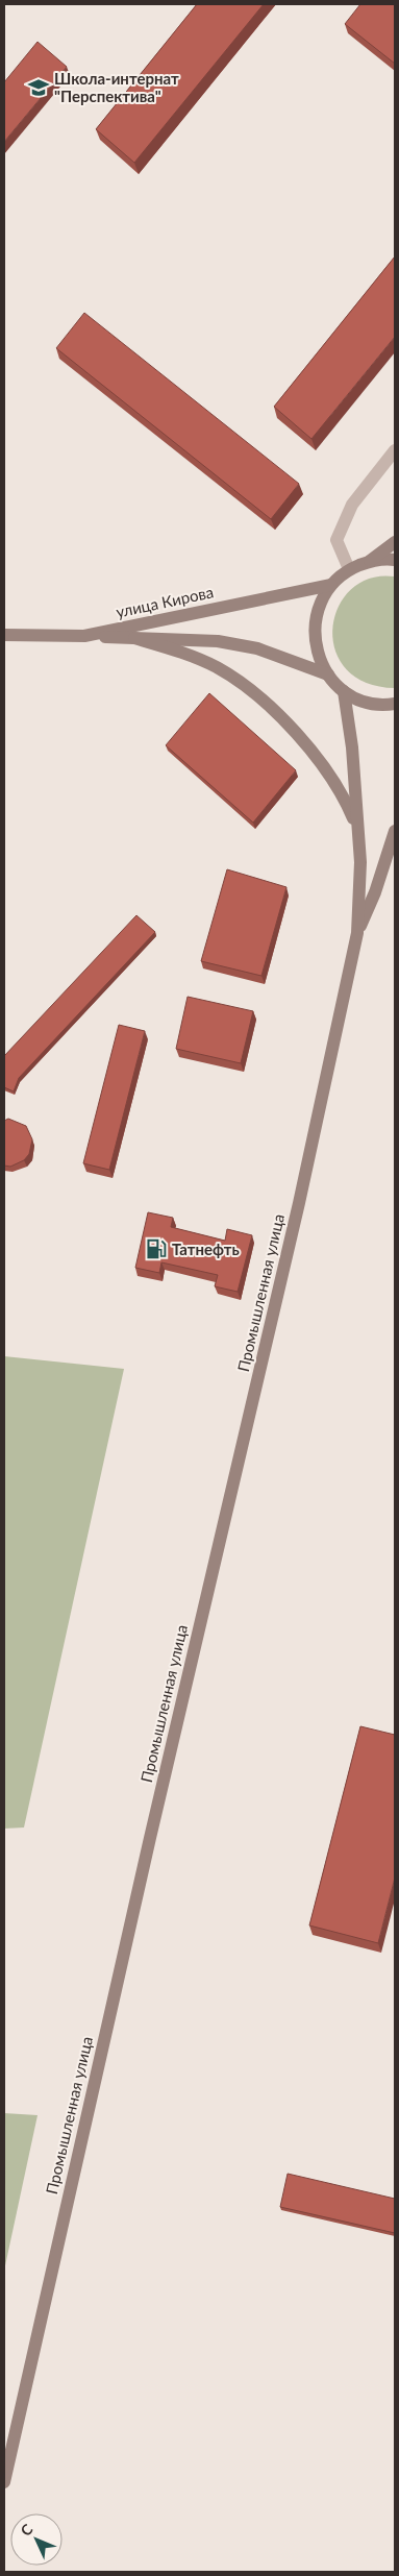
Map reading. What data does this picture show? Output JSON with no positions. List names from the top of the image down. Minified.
{"streets":{"main road":["улица Кирова","Промышленная улица"]},"places":{"school or university":["Школа-интернат \"Перспектива\""],"fuel station":["Татнефть"]},"north":"top left"}
